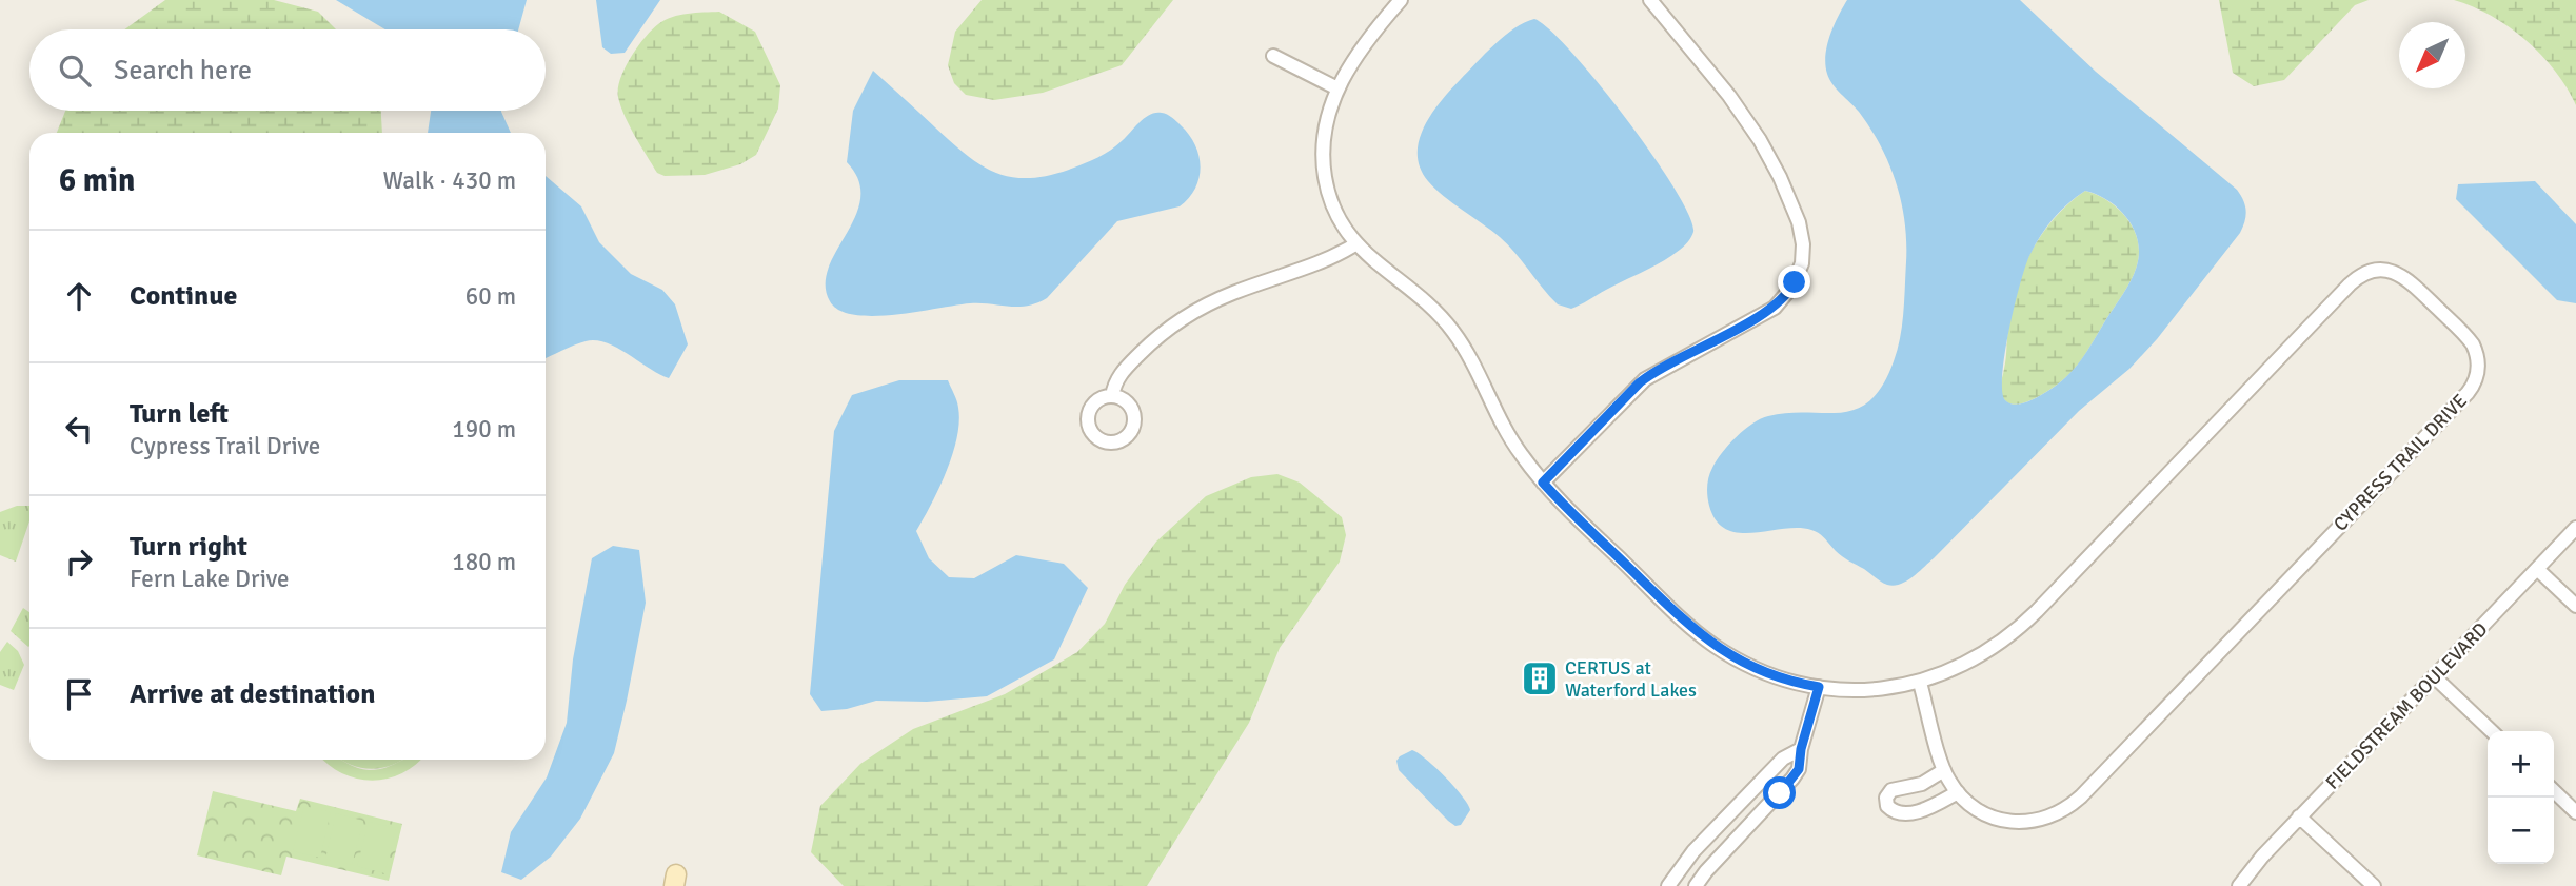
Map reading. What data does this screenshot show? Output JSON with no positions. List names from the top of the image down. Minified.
{"streets":{"street":["CYPRESS TRAIL DRIVE","FIELDSTREAM BOULEVARD"]},"places":{"building":["CERTUS at Waterford Lakes"]},"north":"bottom left","page":{"search":"Search here","heading":["6 min","Walk · 430 m"],"list":[["Continue","60 m"],["Turn left","Cypress Trail Drive","190 m"],["Turn right","Fern Lake Drive","180 m"],"Arrive at destination"],"map_buttons":["+","−"]}}
